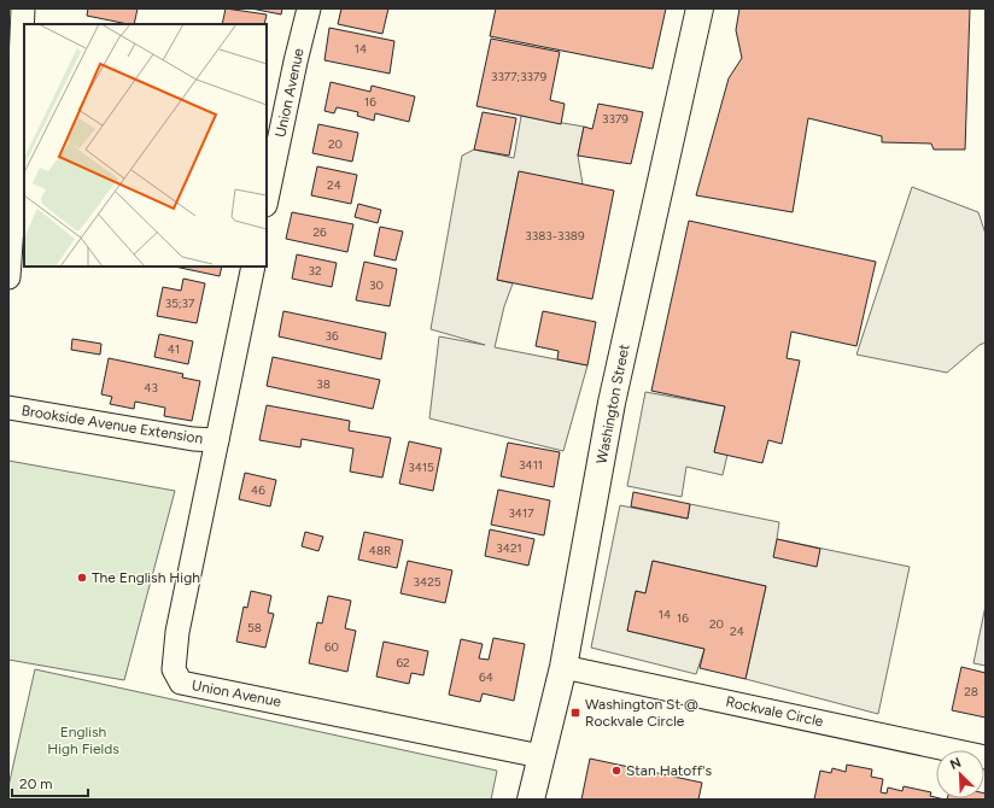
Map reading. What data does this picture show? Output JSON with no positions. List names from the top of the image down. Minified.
{"streets":{"main road":["Washington Street"],"street":["Union Avenue","Brookside Avenue Extension","Rockvale Circle"]},"crossings":[["Union Avenue","Washington Street"],["Union Avenue","Brookside Avenue Extension"],["Washington Street","Rockvale Circle"]],"parks":["English High Fields"],"places":{"other":["The English High","Stan Hatoff's"],"transit":["Washington St @ Rockvale Circle"]},"house_numbers":["14","3377;3379","16","3379","20","24","26","3383-3389","32","30","35;37","36","41","38","43","3411","3415","46","3417","3421","48R","3425","14","16","20","58","24","60","62","64","28"],"scale_bar":"20 m","north":"top left"}
